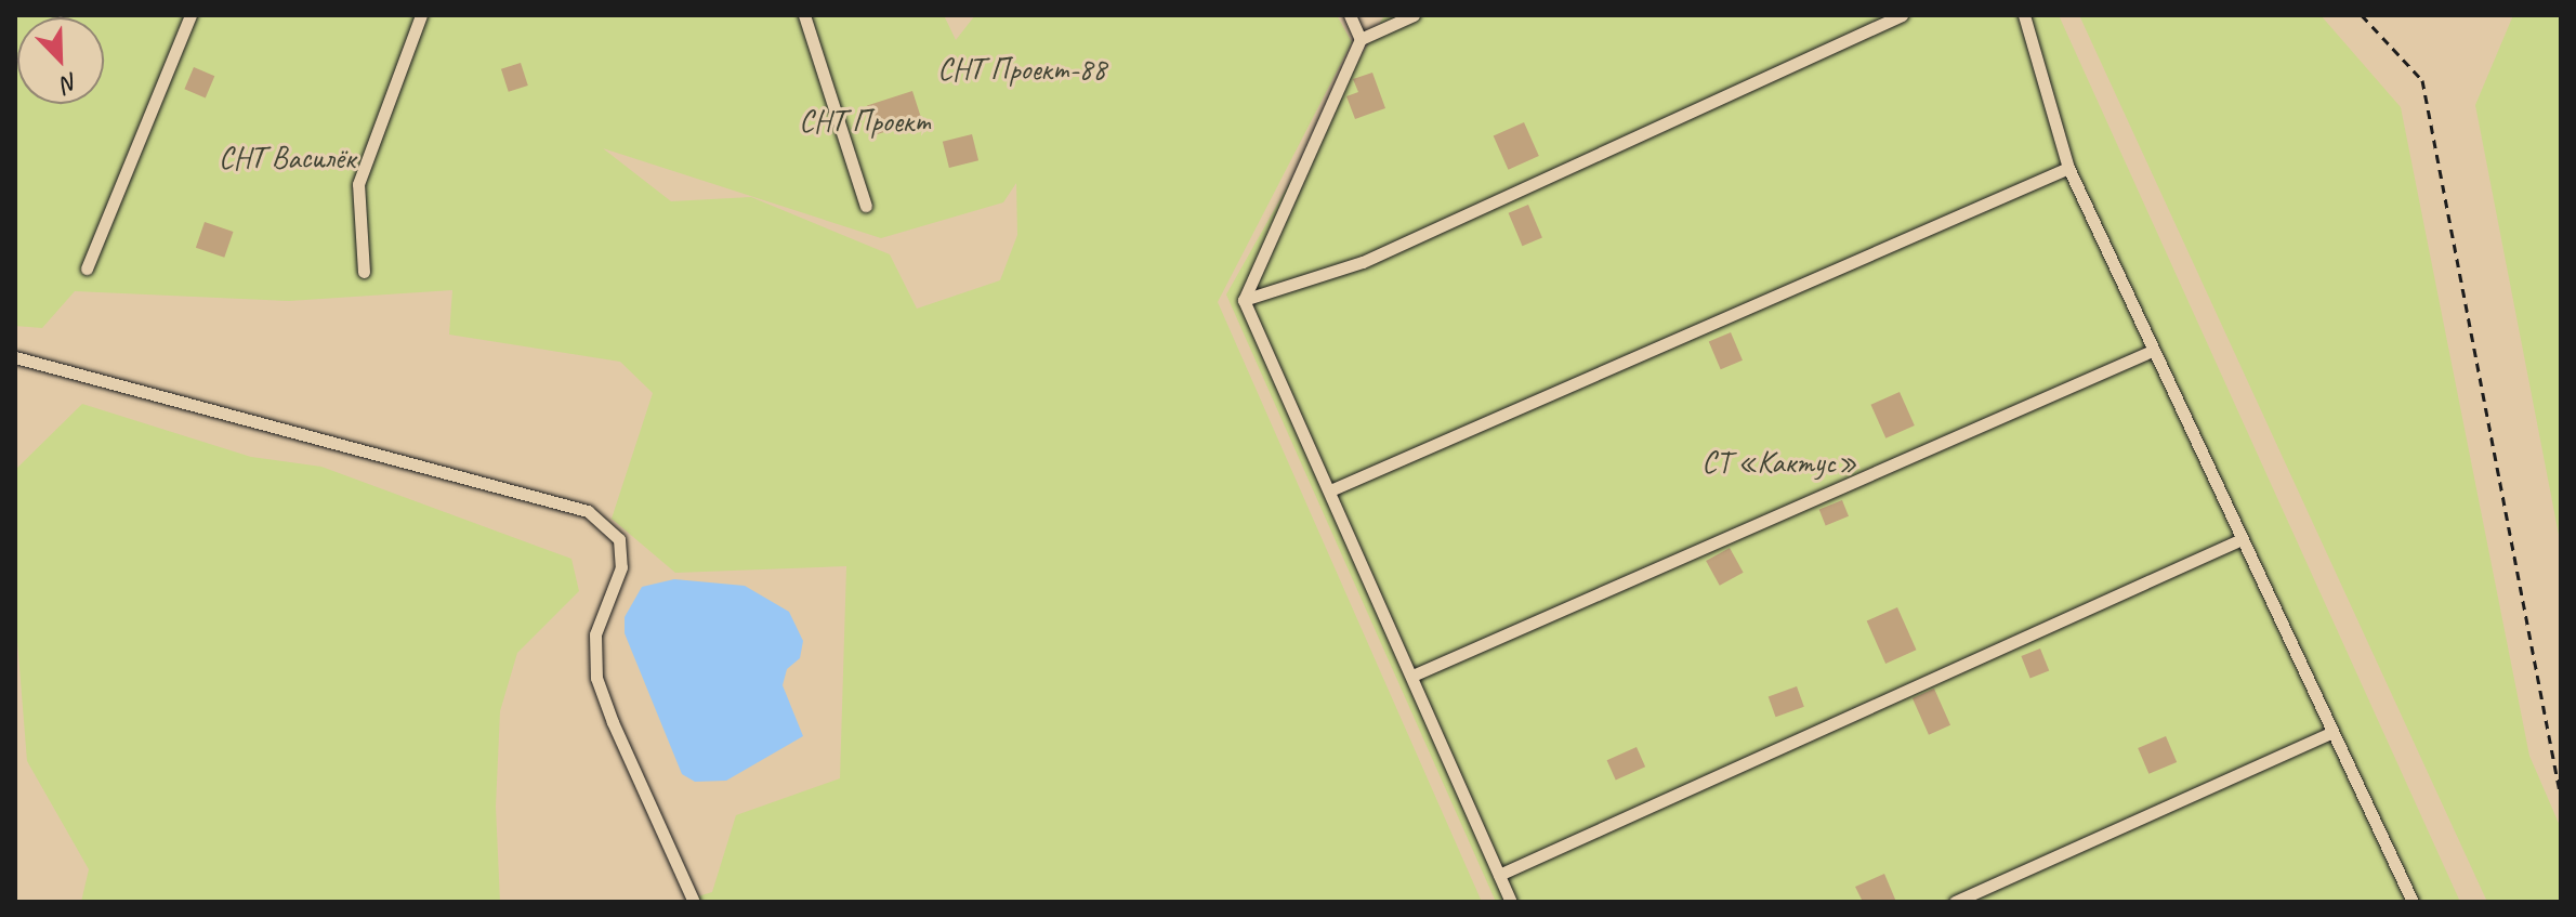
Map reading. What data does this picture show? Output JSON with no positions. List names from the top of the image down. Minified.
{"parks":["СНТ Проект-88","СНТ Проект","СНТ Василёк","СТ «Кактус»"],"north":"bottom right"}
